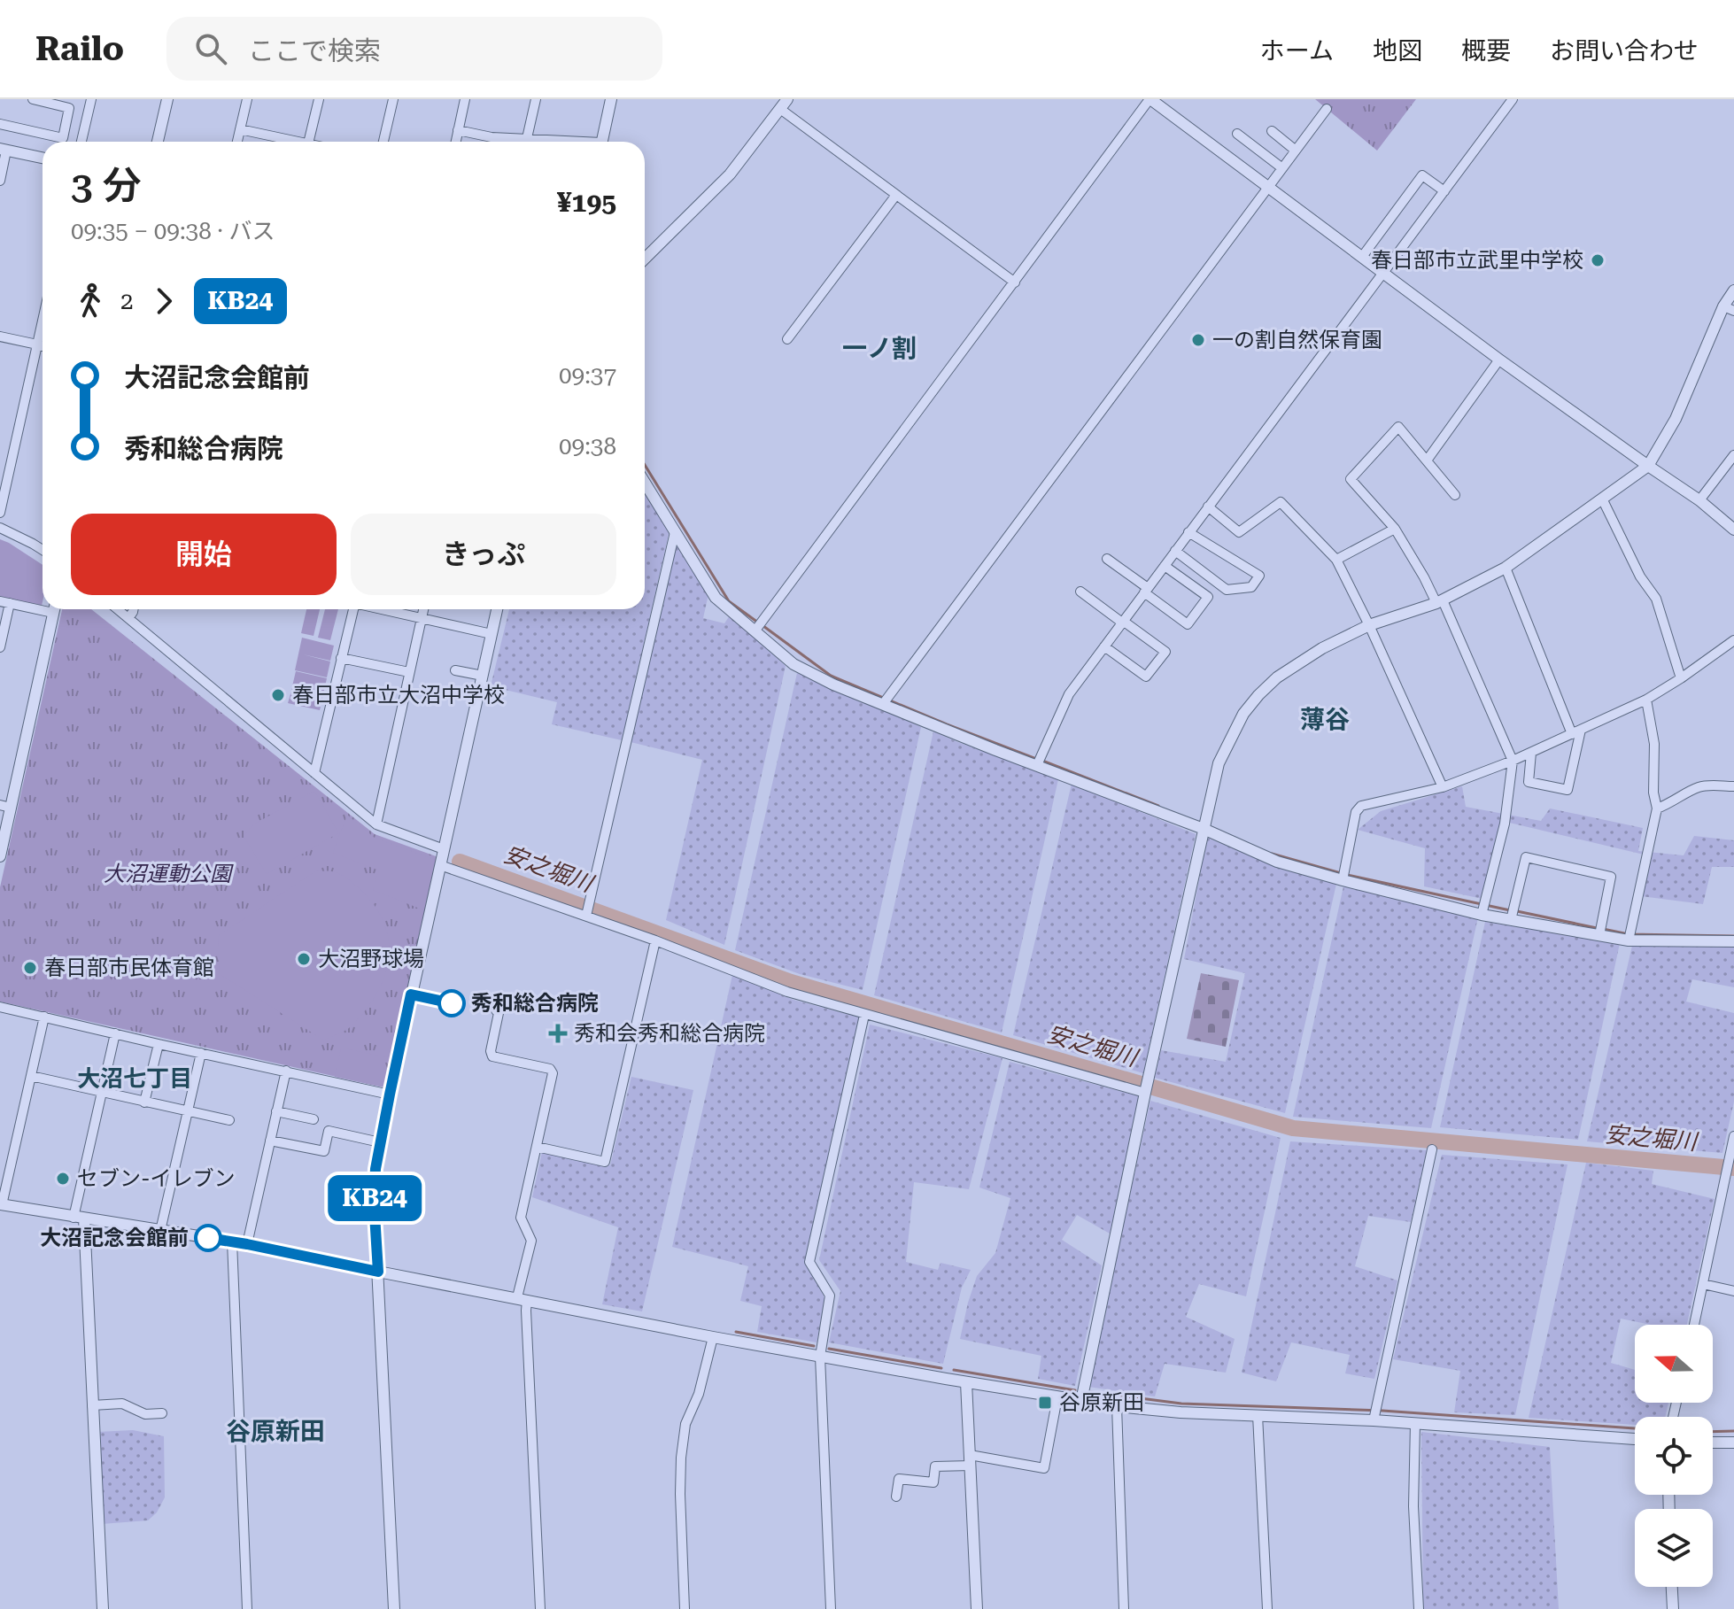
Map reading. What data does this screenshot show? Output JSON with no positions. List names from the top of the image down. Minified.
{"districts":["一ノ割","薄谷","大沼七丁目","谷原新田"],"water":["安之堀川"],"parks":["大沼運動公園"],"places":{"other":["春日部市立武里中学校","一の割自然保育園","春日部市立大沼中学校","大沼野球場","春日部市民体育館","秀和総合病院","セブン-イレブン","大沼記念会館前"],"health":["秀和会秀和総合病院"],"transit":["谷原新田"]},"lines":["bus line KB24"],"north":"left","page":{"header":"Railo","search":"ここで検索","nav":["ホーム","地図","概要","お問い合わせ"],"on_map":"KB24","heading":["3 分","09:35 – 09:38 · バス","¥195"],"legs":["2","KB24"],"list":[{"name":"大沼記念会館前","value":"09:37"},{"name":"秀和総合病院","value":"09:38"}],"buttons":["開始","きっぷ"]}}
